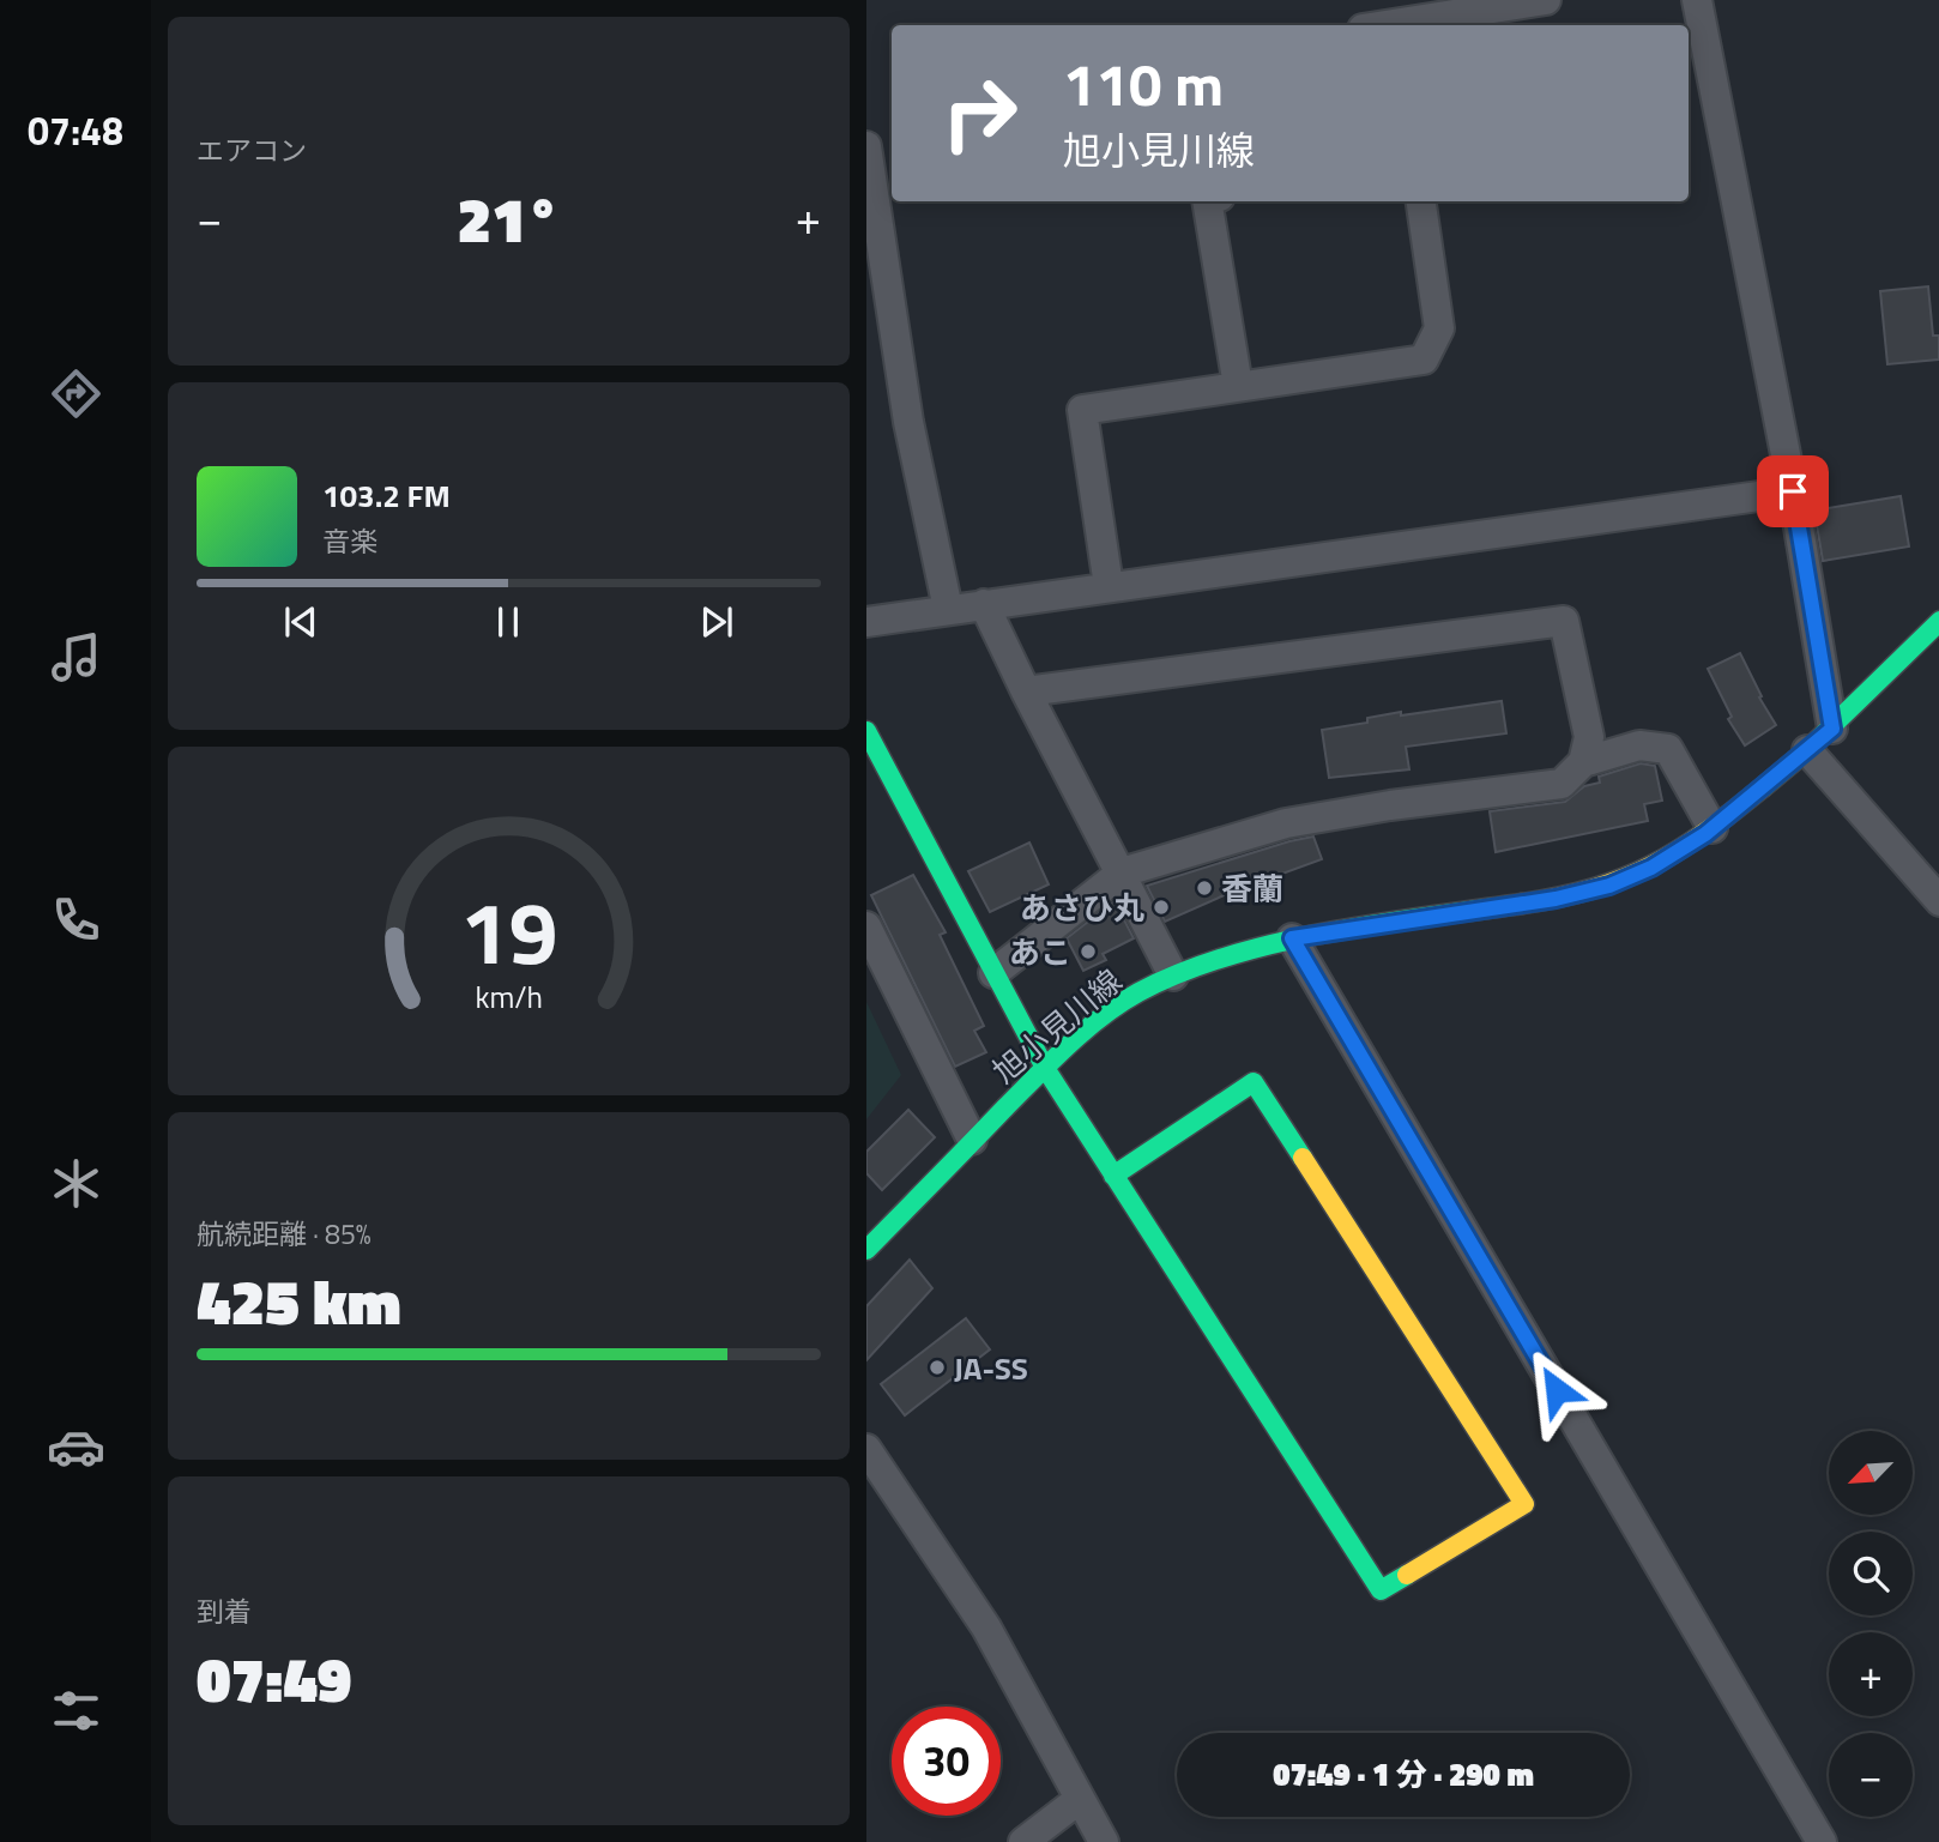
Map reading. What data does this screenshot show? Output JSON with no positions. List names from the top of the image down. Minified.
{"streets":{"street":["旭小見川線"]},"places":["香蘭","あさひ丸","あこ","JA-SS"],"north":"bottom left","page":{"tabs":"07:48","tile":["エアコン",["航続距離 · 85%","425 km"],["到着","07:49"]],"turn":["110 m","旭小見川線"],"heat":["−","21°","+"],"song":["103.2 FM","音楽"],"map_buttons":["+","−"],"limit":"30","trip":"07:49 · 1 分 · 290 m","gauge":["19","km/h"]}}
